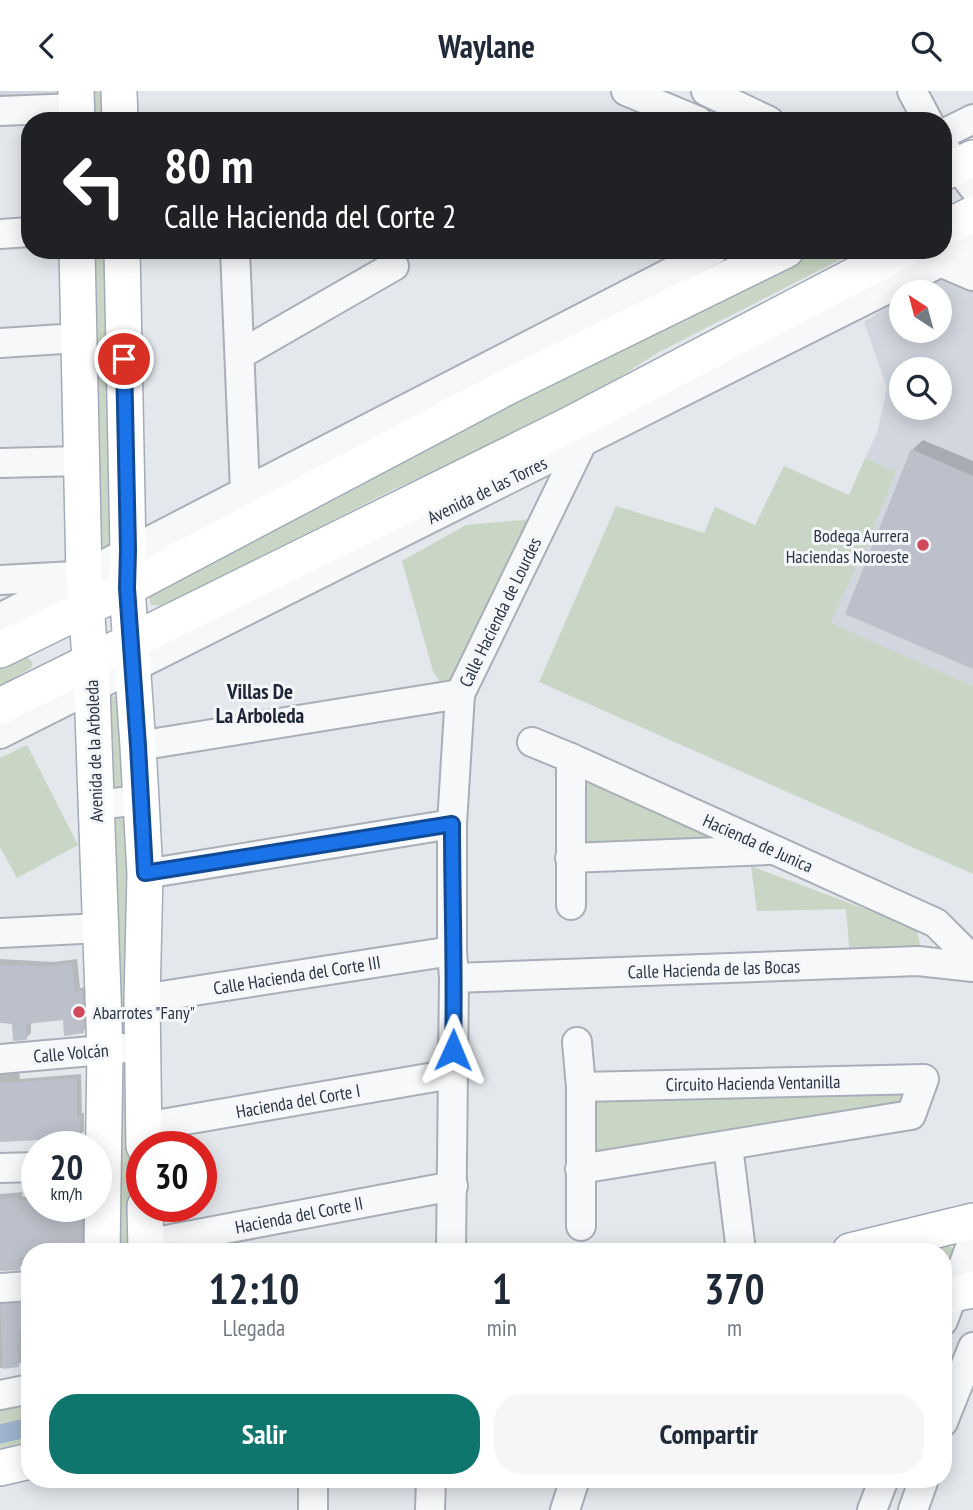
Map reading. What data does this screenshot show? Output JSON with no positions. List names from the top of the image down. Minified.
{"streets":{"main road":["Avenida de las Torres","Avenida de la Arboleda"],"street":["Calle Hacienda de Lourdes","Hacienda de Junica","Calle Hacienda de las Bocas","Calle Hacienda del Corte III","Calle Volcán","Circuito Hacienda Ventanilla","Hacienda del Corte I","Hacienda del Corte II"]},"crossings":[["Avenida de las Torres","Calle Hacienda de Lourdes"],["Avenida de las Torres","Avenida de la Arboleda"],["Calle Hacienda de Lourdes","Calle Hacienda de las Bocas"],["Calle Hacienda de Lourdes","Calle Hacienda del Corte III"],["Calle Hacienda de Lourdes","Hacienda del Corte I"],["Calle Hacienda de Lourdes","Hacienda del Corte II"],["Avenida de la Arboleda","Calle Volcán"],["Calle Hacienda de las Bocas","Calle Hacienda del Corte III"]],"districts":["Villas De La Arboleda"],"places":["Bodega Aurrera Haciendas Noroeste","Abarrotes \"Fany\""],"north":"top left","page":{"header":"Waylane","turn":["80 m","Calle Hacienda del Corte 2"],"speed":"20 km/h","limit":"30","eta":["12:10","Llegada","1","min","370","m"],"buttons":["Salir","Compartir"]}}
